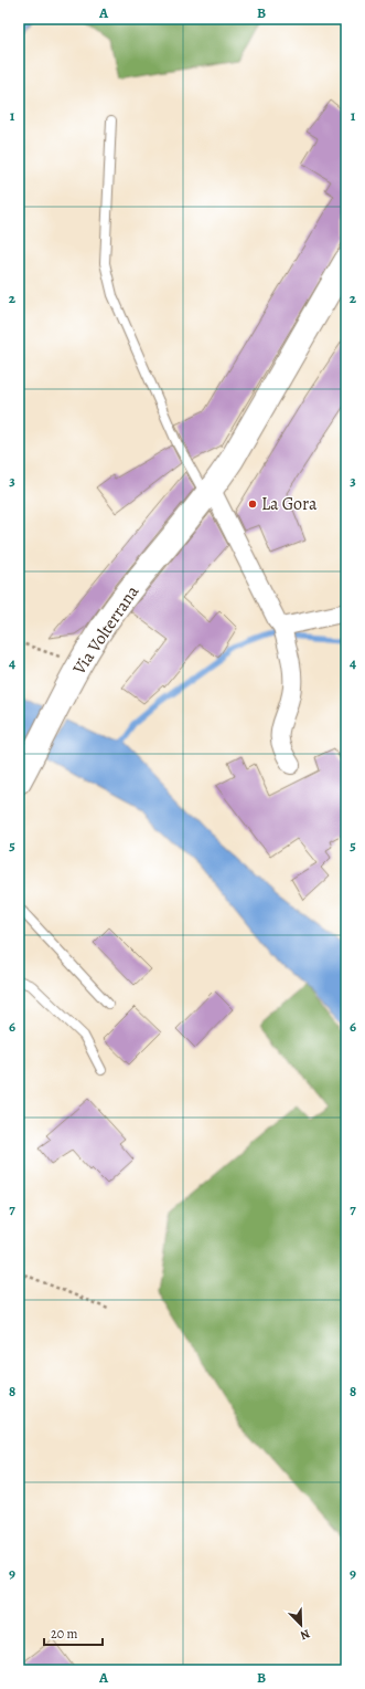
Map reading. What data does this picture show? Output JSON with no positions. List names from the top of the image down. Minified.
{"streets":{"main road":["Via Volterrana"]},"places":["La Gora"],"scale_bar":"20 m","north":"bottom right","grid":{"columns":["A","B"],"rows":["1","2","3","4","5","6","7","8","9"]}}
